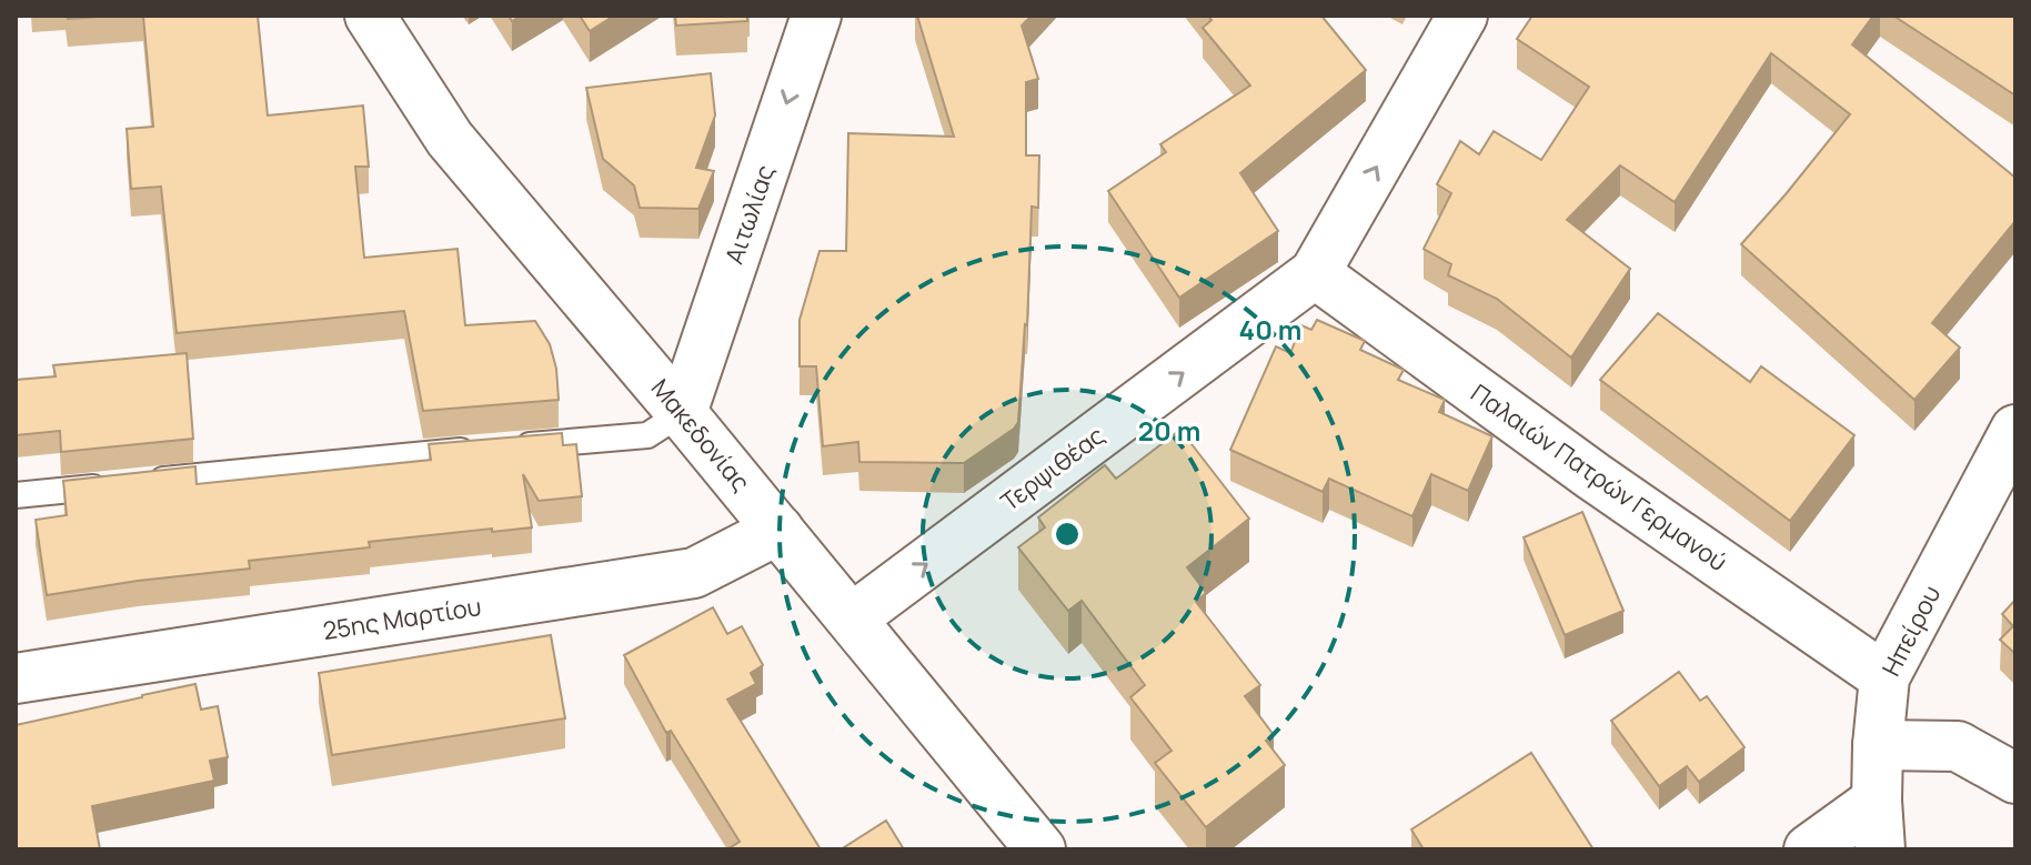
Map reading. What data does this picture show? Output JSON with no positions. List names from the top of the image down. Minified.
{"streets":{"street":["Αιτωλίας","Μακεδονίας","Τερψιθέας","Παλαιών Πατρών Γερμανού","25ης Μαρτίου","Ηπείρου"]},"crossings":[["Αιτωλίας","Μακεδονίας"],["Μακεδονίας","Τερψιθέας"],["Μακεδονίας","25ης Μαρτίου"],["Τερψιθέας","Παλαιών Πατρών Γερμανού"],["Παλαιών Πατρών Γερμανού","Ηπείρου"]],"one_way":["Αιτωλίας","Τερψιθέας"],"rings":["40 m","20 m"]}
